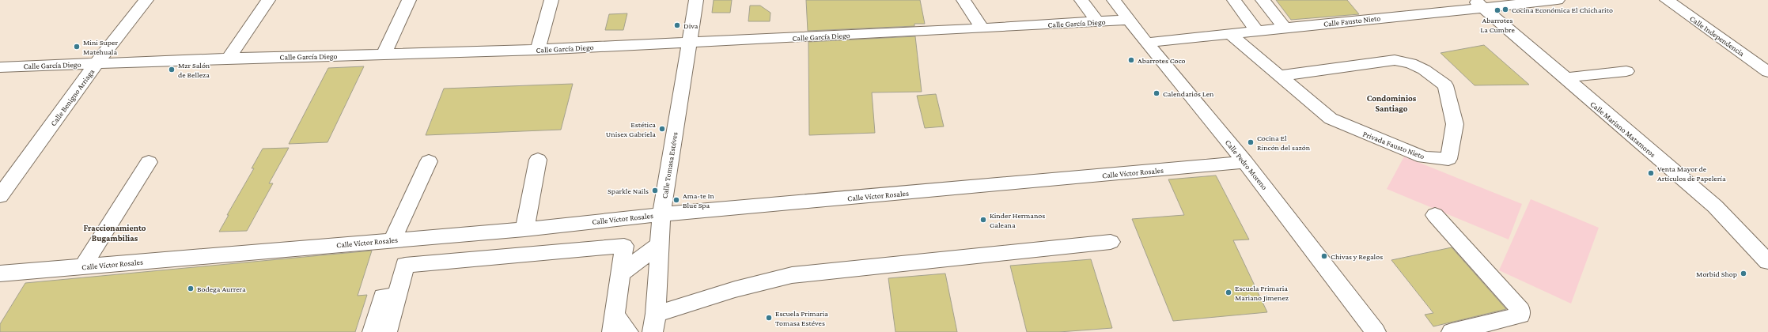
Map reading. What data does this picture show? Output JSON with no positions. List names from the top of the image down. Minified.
{"streets":{"street":["Calle Fausto Nieto","Calle García Diego","Calle Independencia","Calle Benigno Arriaga","Calle Mariano Matamoros","Privada Fausto Nieto","Calle Pedro Moreno","Calle Tomasa Estéves","Calle Víctor Rosales"]},"crossings":[["Calle Fausto Nieto","Calle Mariano Matamoros"],["Calle Fausto Nieto","Privada Fausto Nieto"],["Calle Fausto Nieto","Calle Pedro Moreno"],["Calle García Diego","Calle Benigno Arriaga"],["Calle García Diego","Calle Pedro Moreno"],["Calle García Diego","Calle Tomasa Estéves"],["Calle Pedro Moreno","Calle Víctor Rosales"],["Calle Tomasa Estéves","Calle Víctor Rosales"]],"districts":["Condominios Santiago","Fraccionamiento Bugambilias"],"places":["Cocina Económica El Chicharito","Abarrotes La Cumbre","Diva","Mini Super Matehuala","Abarrotes Coco","Mzr Salón de Belleza","Calendarios Len","Estética Unisex Gabriela","Cocina El Rincón del sazón","Venta Mayor de Artículos de Papelería","Sparkle Nails","Ama-te In Blue Spa","Kinder Hermanos Galeana","Chivas y Regalos","Morbid Shop","Bodega Aurrera","Escuela Primaria Mariano Jimenez","Escuela Primaria Tomasa Estéves"]}
